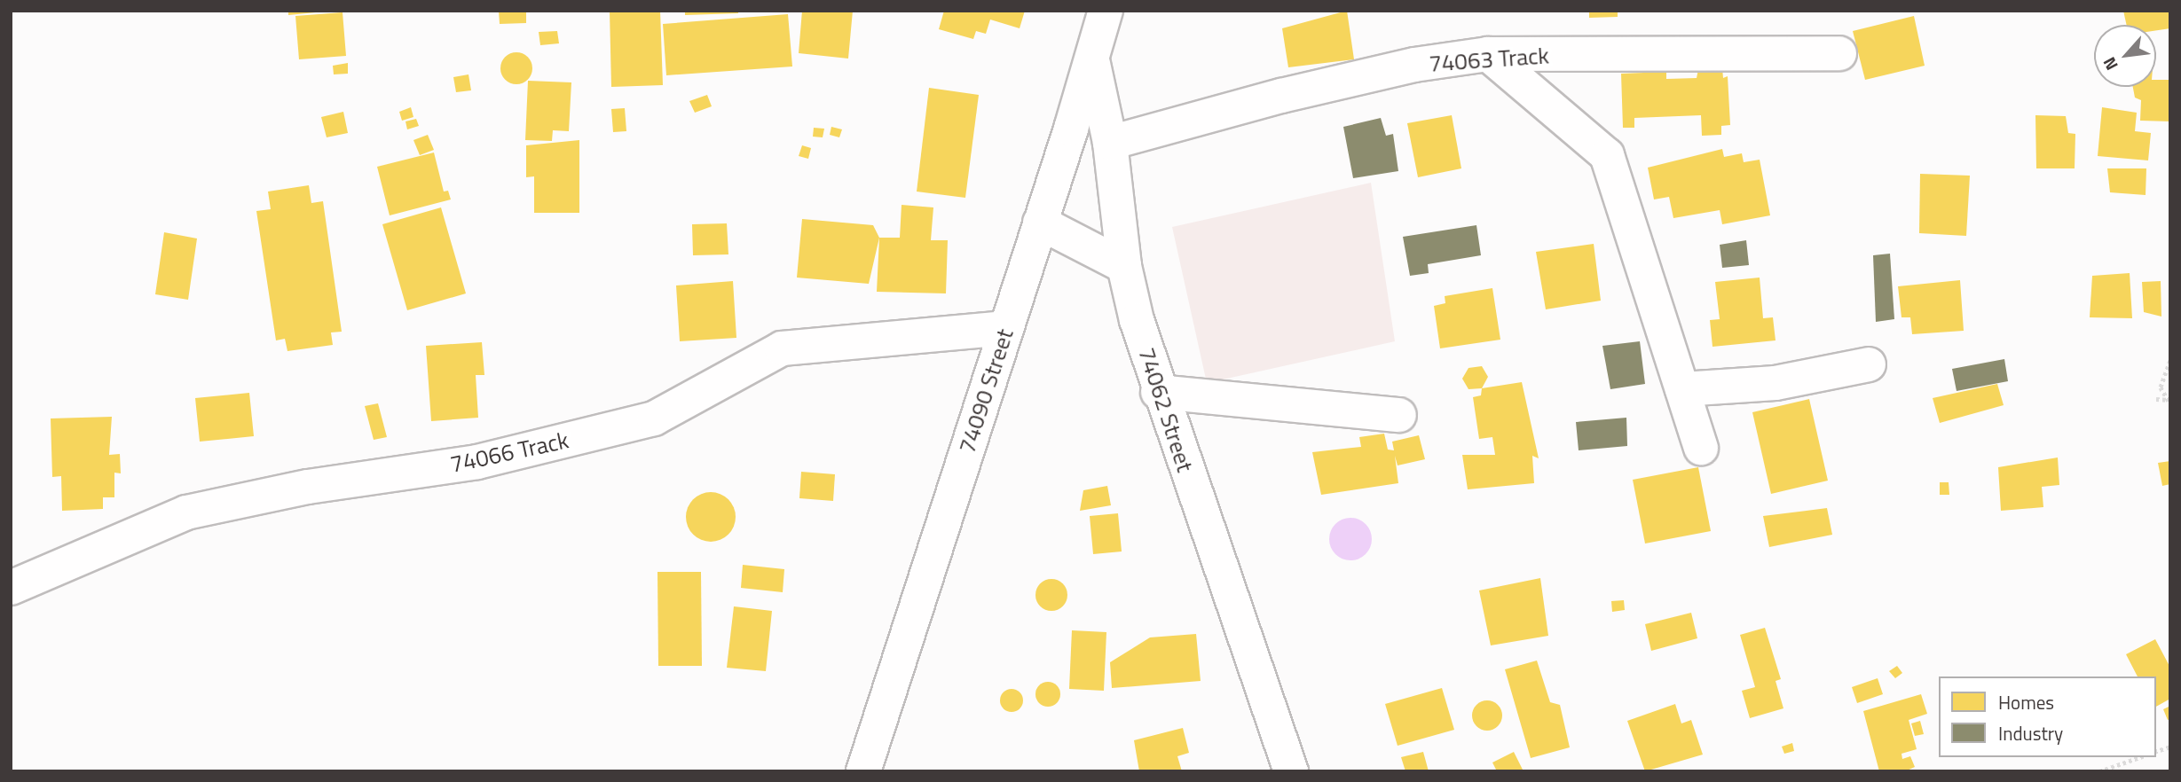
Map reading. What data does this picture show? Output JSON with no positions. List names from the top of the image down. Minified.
{"streets":{"street":["74063 Track","74090 Street","74062 Street","74066 Track"]},"crossings":[["74063 Track","74062 Street"],["74090 Street","74062 Street"],["74090 Street","74066 Track"]],"legend":["Homes","Industry"],"north":"bottom left"}
